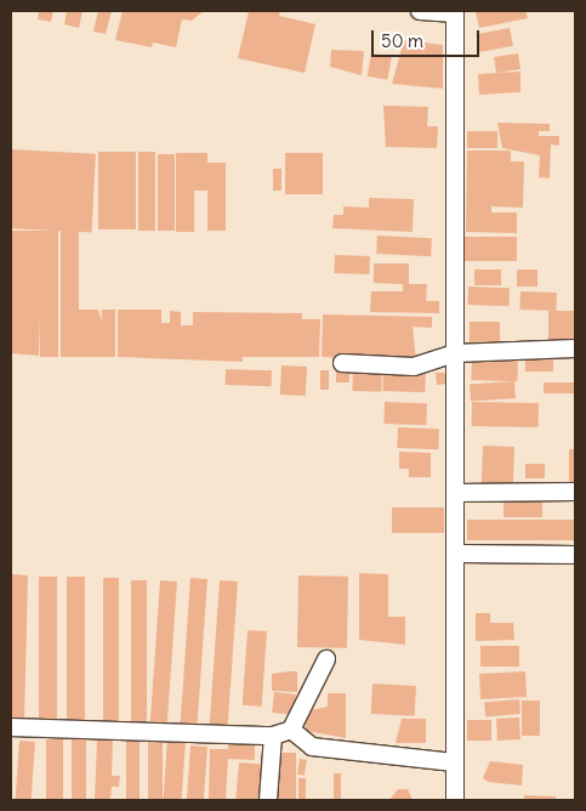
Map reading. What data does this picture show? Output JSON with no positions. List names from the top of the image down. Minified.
{"scale_bar":"50 m"}
